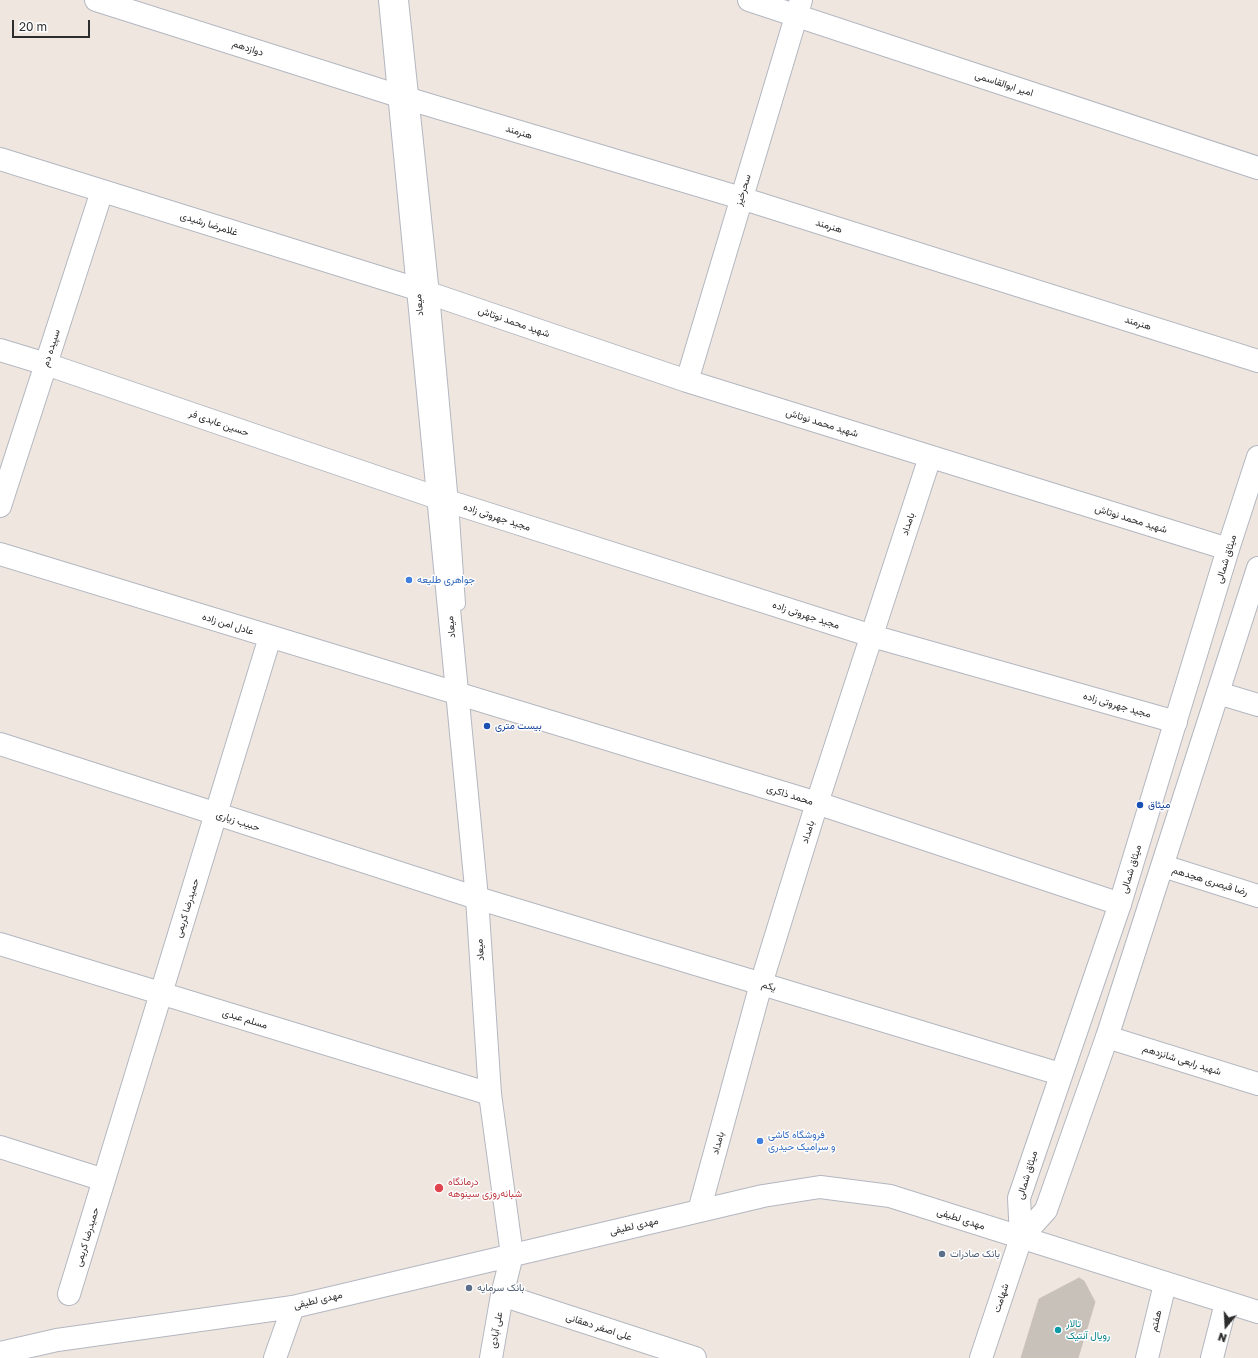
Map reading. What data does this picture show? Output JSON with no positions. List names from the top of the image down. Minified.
{"streets":{"street":["دوازدهم","امیر ابوالقاسمی","هنرمند","سحرخیز","غلامرضا رشیدی","میعاد","شهید محمد نوتاش","سپیده دم","حسین عابدی‌ فر","مجید جهروتی زاده","بامداد","میثاق شمالی","عادل امن زاده","محمد ذاکری","حبیب زیاری","رضا قیصری هجدهم","حمیدرضا کریمی","یکم","مسلم عبدی","شهید رابعی شانزدهم","مهدی لطیفی","شهامت","هفتم","علی اصغر دهقانی","علی آبادی"]},"crossings":[["دوازدهم","هنرمند"],["دوازدهم","میعاد"],["امیر ابوالقاسمی","سحرخیز"],["هنرمند","سحرخیز"],["هنرمند","میعاد"],["سحرخیز","شهید محمد نوتاش"],["غلامرضا رشیدی","میعاد"],["غلامرضا رشیدی","شهید محمد نوتاش"],["غلامرضا رشیدی","سپیده دم"],["میعاد","شهید محمد نوتاش"],["میعاد","حسین عابدی‌ فر"],["میعاد","مجید جهروتی زاده"],["میعاد","عادل امن زاده"],["میعاد","محمد ذاکری"],["میعاد","حبیب زیاری"],["میعاد","یکم"],["میعاد","مسلم عبدی"],["میعاد","مهدی لطیفی"],["میعاد","علی آبادی"],["شهید محمد نوتاش","بامداد"],["شهید محمد نوتاش","میثاق شمالی"],["سپیده دم","حسین عابدی‌ فر"],["حسین عابدی‌ فر","مجید جهروتی زاده"],["مجید جهروتی زاده","بامداد"],["مجید جهروتی زاده","میثاق شمالی"],["بامداد","محمد ذاکری"],["بامداد","یکم"],["بامداد","مهدی لطیفی"],["میثاق شمالی","محمد ذاکری"],["میثاق شمالی","یکم"],["میثاق شمالی","مهدی لطیفی"],["میثاق شمالی","شهامت"],["عادل امن زاده","محمد ذاکری"],["عادل امن زاده","حمیدرضا کریمی"],["حبیب زیاری","حمیدرضا کریمی"],["حبیب زیاری","یکم"],["حمیدرضا کریمی","مسلم عبدی"],["مهدی لطیفی","شهامت"],["مهدی لطیفی","هفتم"],["مهدی لطیفی","علی آبادی"],["علی اصغر دهقانی","علی آبادی"]],"places":["جواهری طلیعه","بیست متری","میثاق","فروشگاه کاشی و سرامیک حیدری","درمانگاه شبانه‌روزی سینوهه","بانک صادرات","بانک سرمایه","تالار رویال آنتیک"],"scale_bar":"20 m","north":"bottom"}
